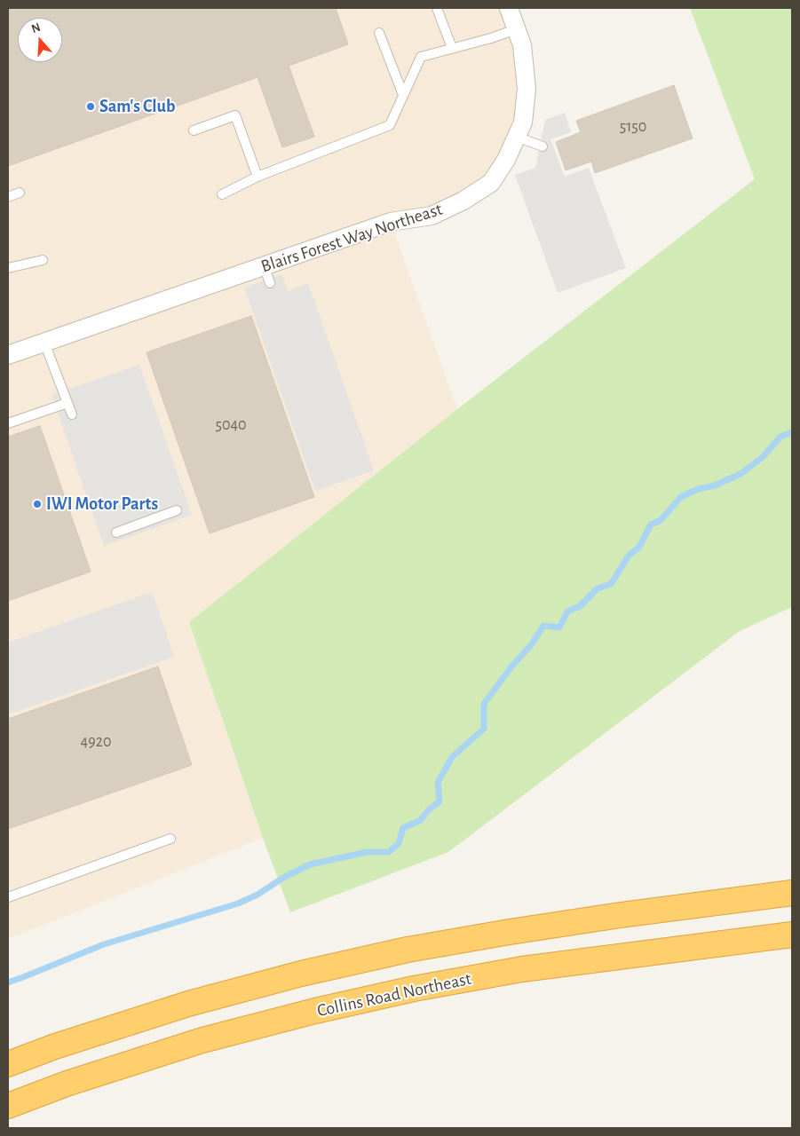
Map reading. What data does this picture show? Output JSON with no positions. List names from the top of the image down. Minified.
{"streets":{"highway":["Collins Road Northeast"],"street":["Blairs Forest Way Northeast"]},"places":["Sam's Club","IWI Motor Parts"],"house_numbers":["5150","5040","4920"],"north":"top"}
